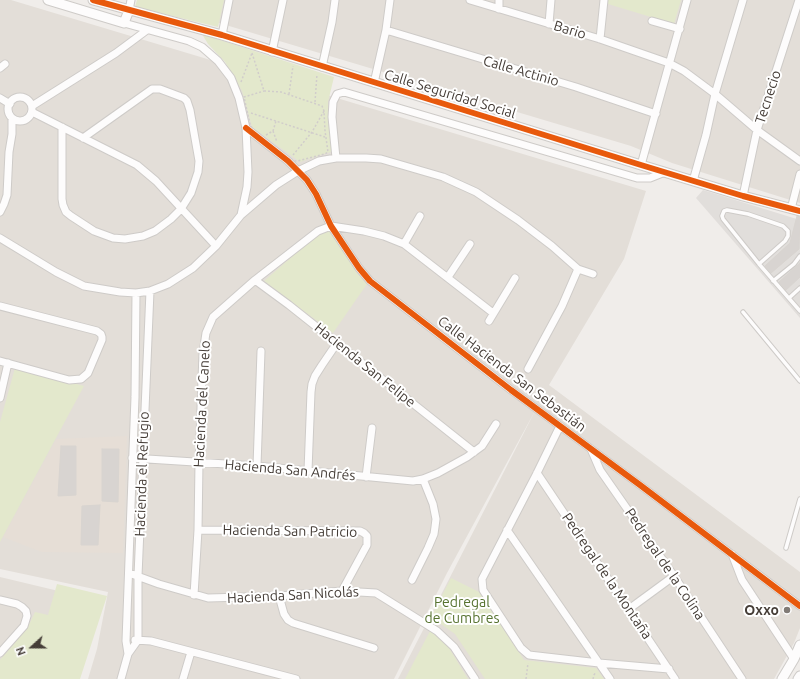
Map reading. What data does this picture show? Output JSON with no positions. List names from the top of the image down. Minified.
{"streets":{"street":["Bario","Calle Actinio","Calle Seguridad Social","Tecnecio","Hacienda San Felipe","Calle Hacienda San Sebastián","Hacienda del Canelo","Hacienda San Andrés","Hacienda el Refugio","Hacienda San Patricio","Pedregal de la Colina","Pedregal de la Montaña","Hacienda San Nicolás"]},"crossings":[["Bario","Tecnecio"],["Calle Seguridad Social","Tecnecio"],["Hacienda San Felipe","Hacienda del Canelo"],["Calle Hacienda San Sebastián","Hacienda del Canelo"],["Calle Hacienda San Sebastián","Pedregal de la Colina"],["Hacienda del Canelo","Hacienda San Andrés"],["Hacienda del Canelo","Hacienda San Patricio"],["Hacienda del Canelo","Hacienda San Nicolás"],["Hacienda San Andrés","Hacienda el Refugio"],["Hacienda el Refugio","Hacienda San Nicolás"],["Hacienda San Patricio","Hacienda San Nicolás"]],"parks":["Pedregal de Cumbres"],"places":["Oxxo"],"north":"left"}
